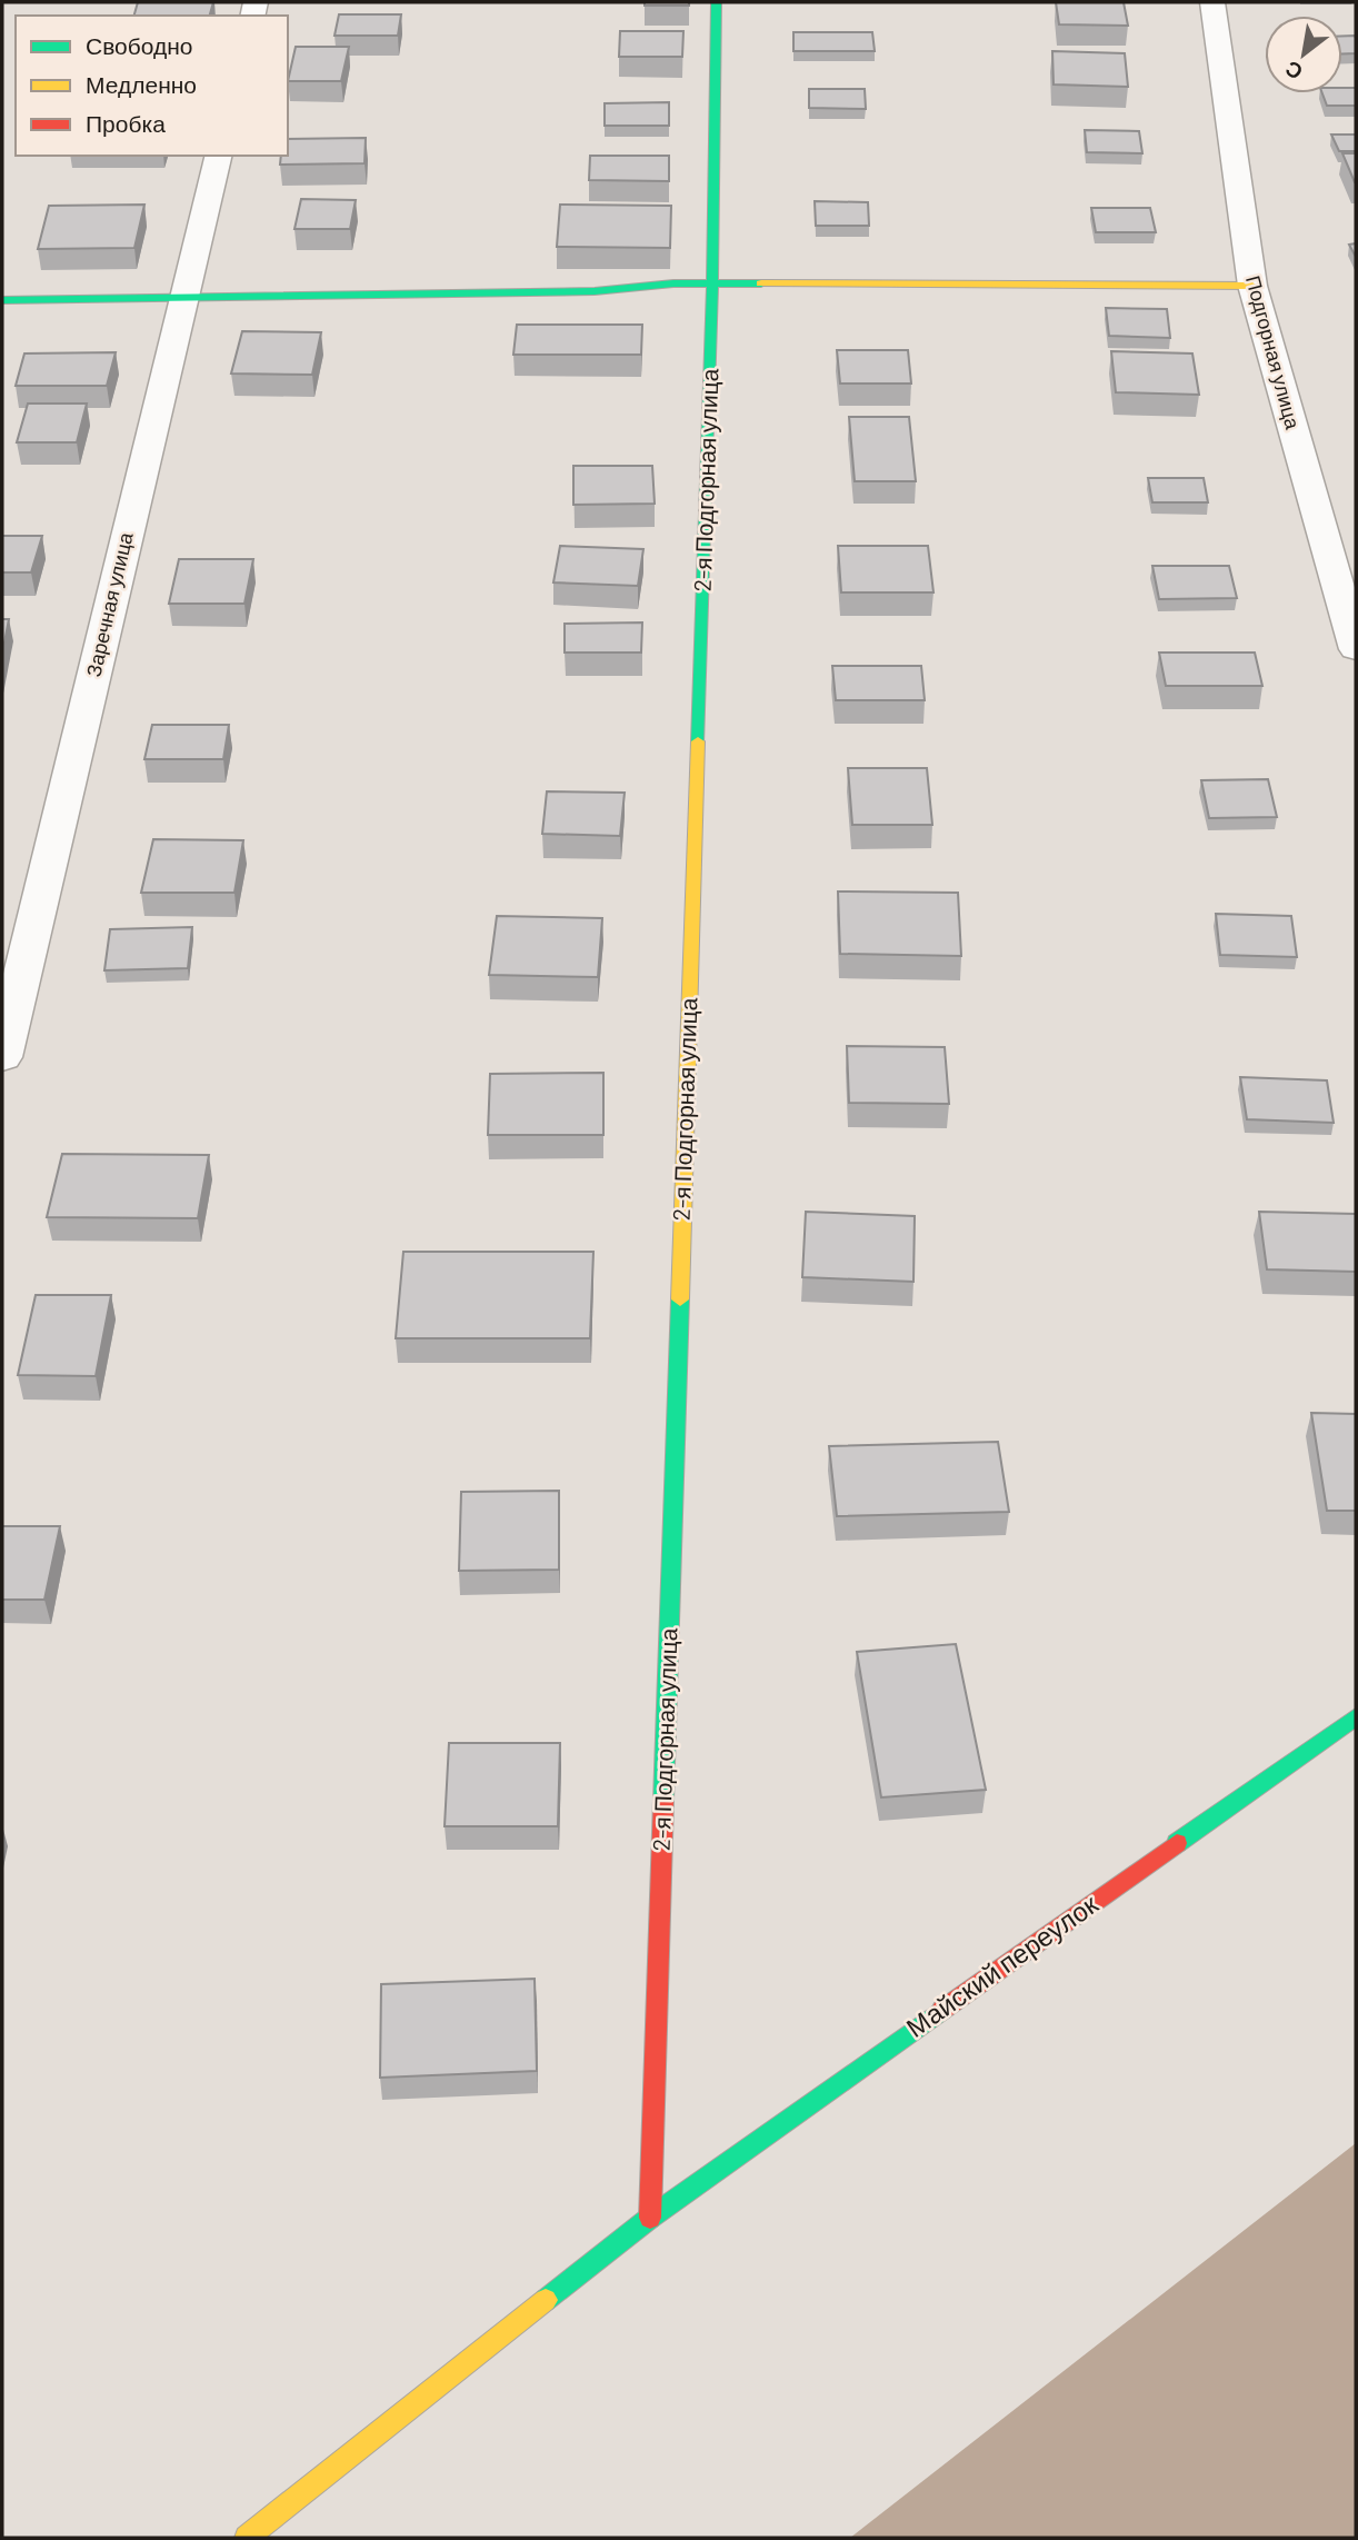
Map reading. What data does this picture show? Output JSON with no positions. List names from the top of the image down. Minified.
{"streets":{"street":["Подгорная улица","2-я Подгорная улица","Заречная улица","Майский переулок"]},"crossings":[["2-я Подгорная улица","Майский переулок"]],"legend":["Свободно","Медленно","Пробка"],"north":"bottom left"}
